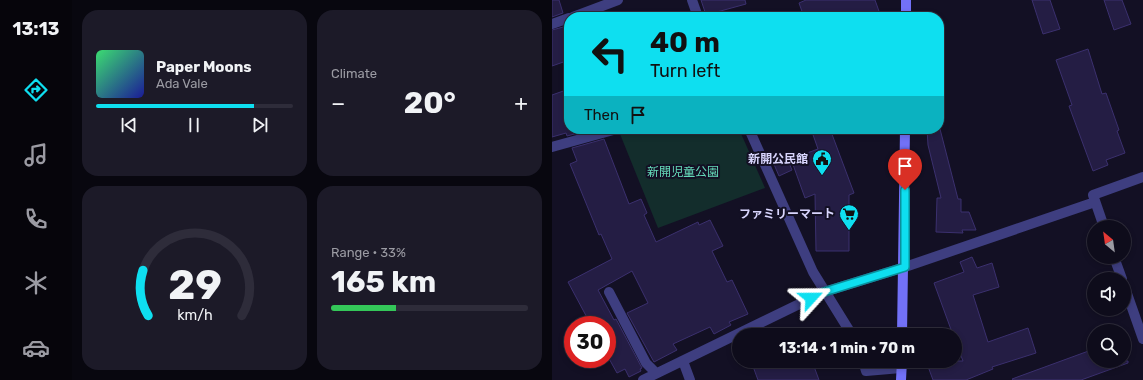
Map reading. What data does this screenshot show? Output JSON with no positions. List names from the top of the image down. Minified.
{"parks":["新開児童公園"],"places":{"public building":["新開公民館"],"supermarket":["ファミリーマート"]},"north":"top left","page":{"tabs":"13:13","tile":["Climate",["Range · 33%","165 km"]],"turn":["40 m","Turn left"],"song":["Paper Moons","Ada Vale"],"heat":["−","20°","+"],"then":"Then","limit":"30","trip":"13:14 · 1 min · 70 m","gauge":["29","km/h"]}}
